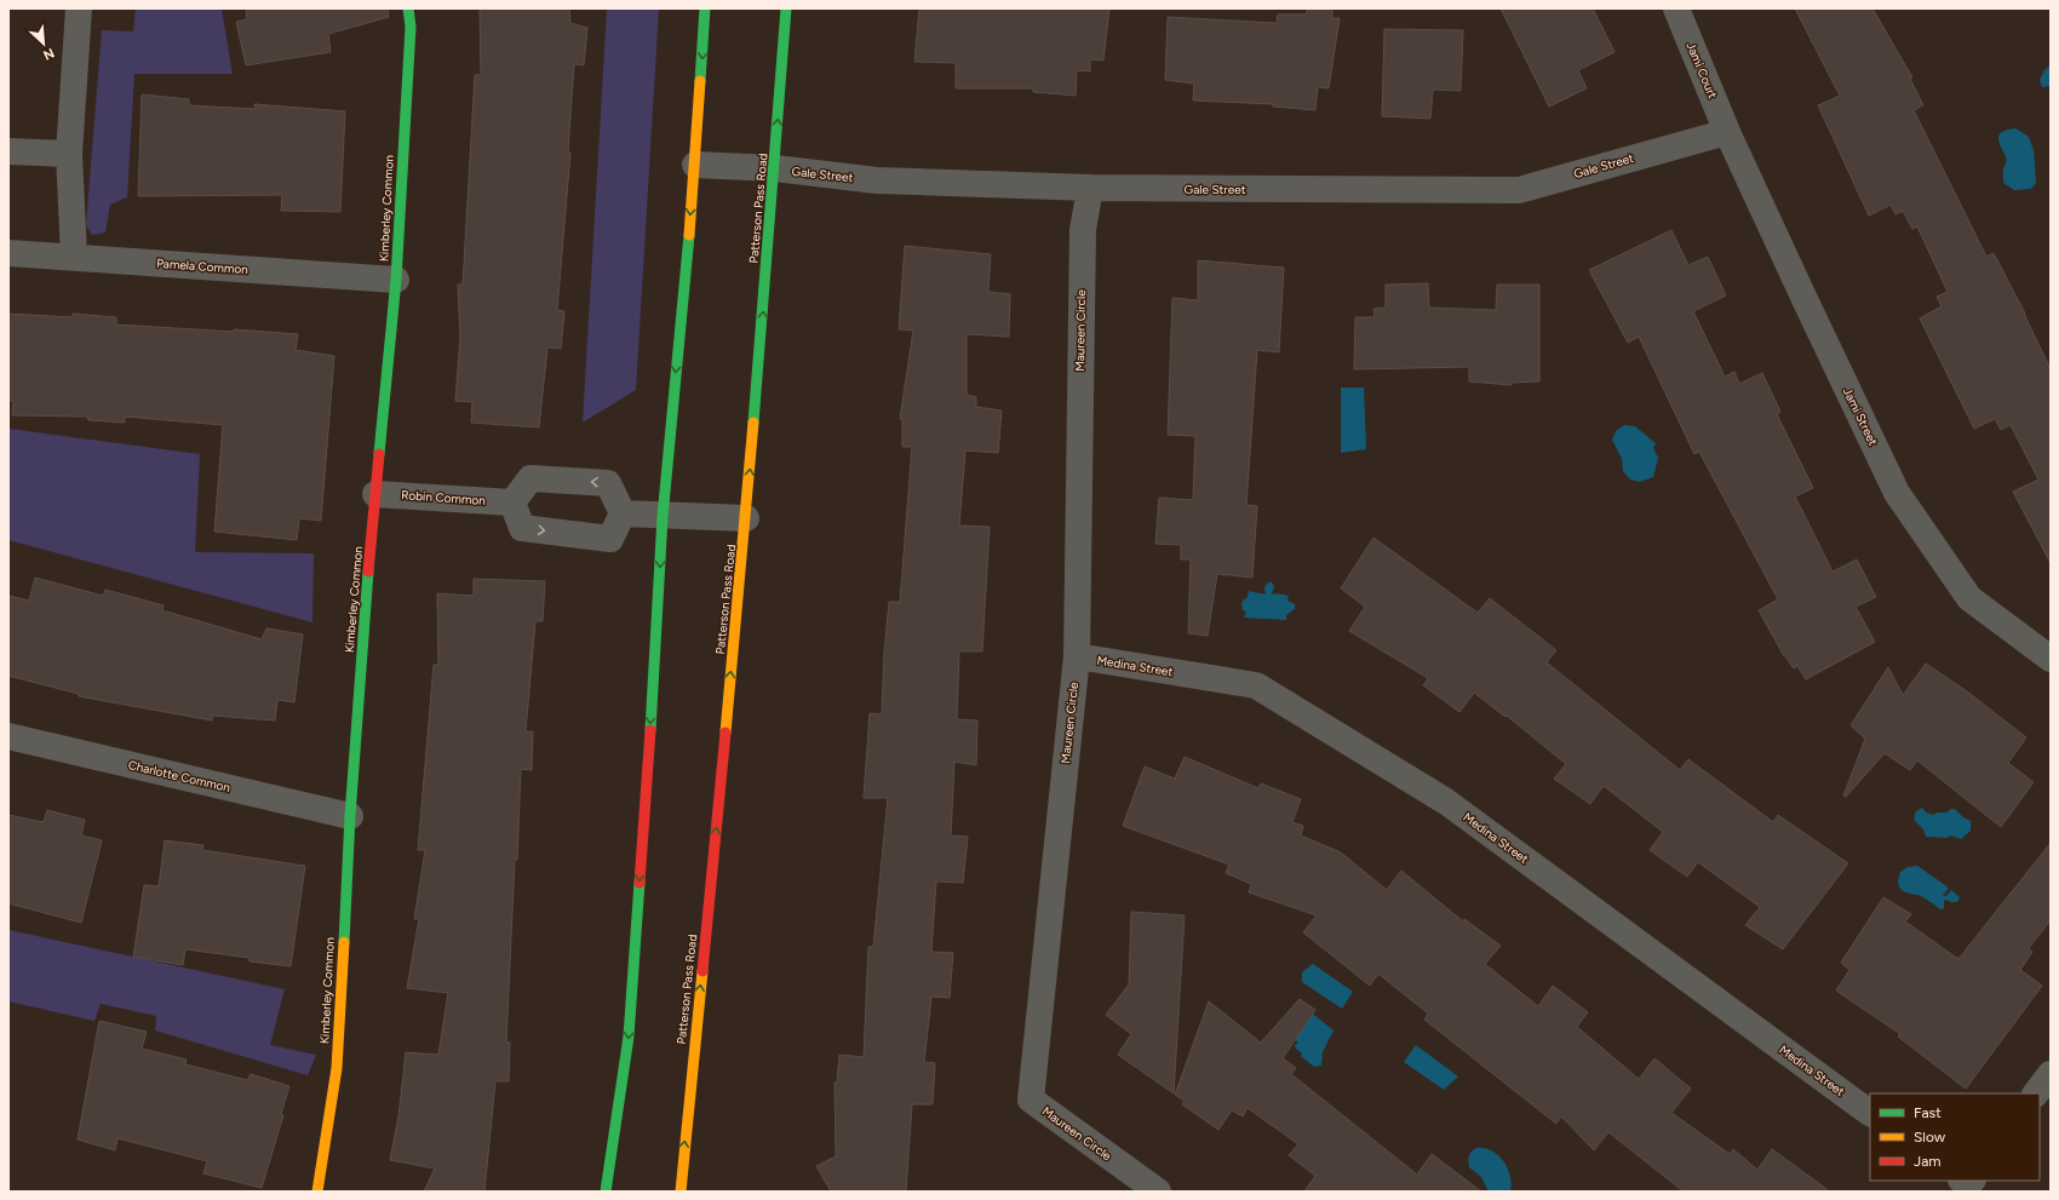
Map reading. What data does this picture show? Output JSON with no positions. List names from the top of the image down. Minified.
{"streets":{"main road":["Kimberley Common","Patterson Pass Road"],"street":["Jami Court","Gale Street","Pamela Common","Maureen Circle","Jami Street","Robin Common","Medina Street","Charlotte Common"]},"crossings":[["Jami Court","Gale Street"],["Jami Court","Jami Street"],["Gale Street","Patterson Pass Road"],["Gale Street","Maureen Circle"],["Gale Street","Jami Street"],["Kimberley Common","Pamela Common"],["Kimberley Common","Robin Common"],["Kimberley Common","Charlotte Common"],["Maureen Circle","Medina Street"]],"legend":["Fast","Slow","Jam"],"north":"bottom right"}
